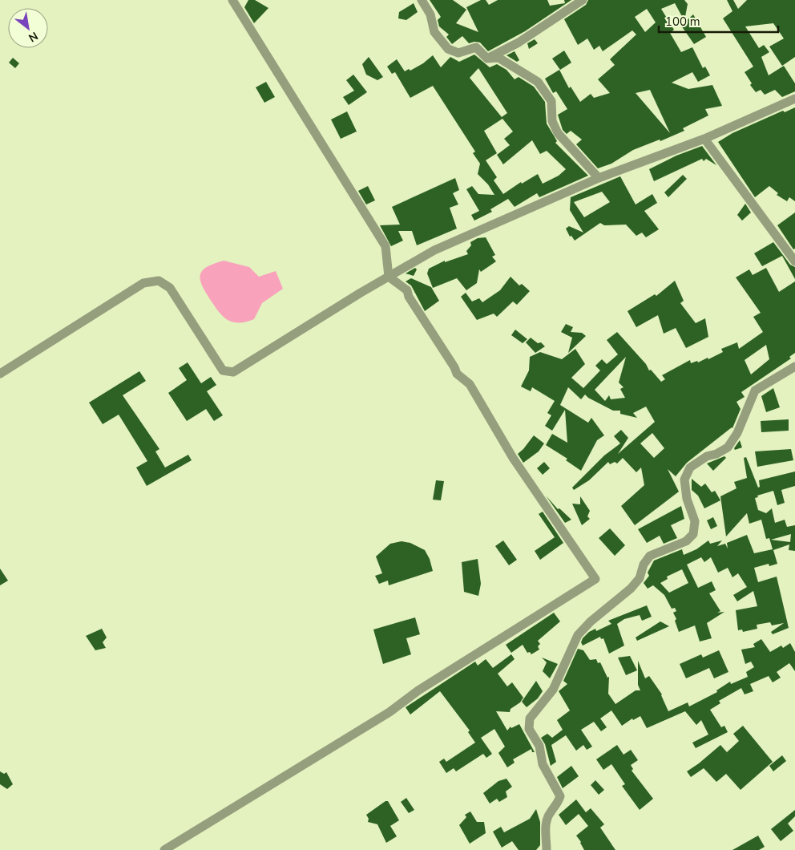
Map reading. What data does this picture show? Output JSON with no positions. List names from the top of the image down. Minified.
{"scale_bar":"100 m","north":"bottom right"}
